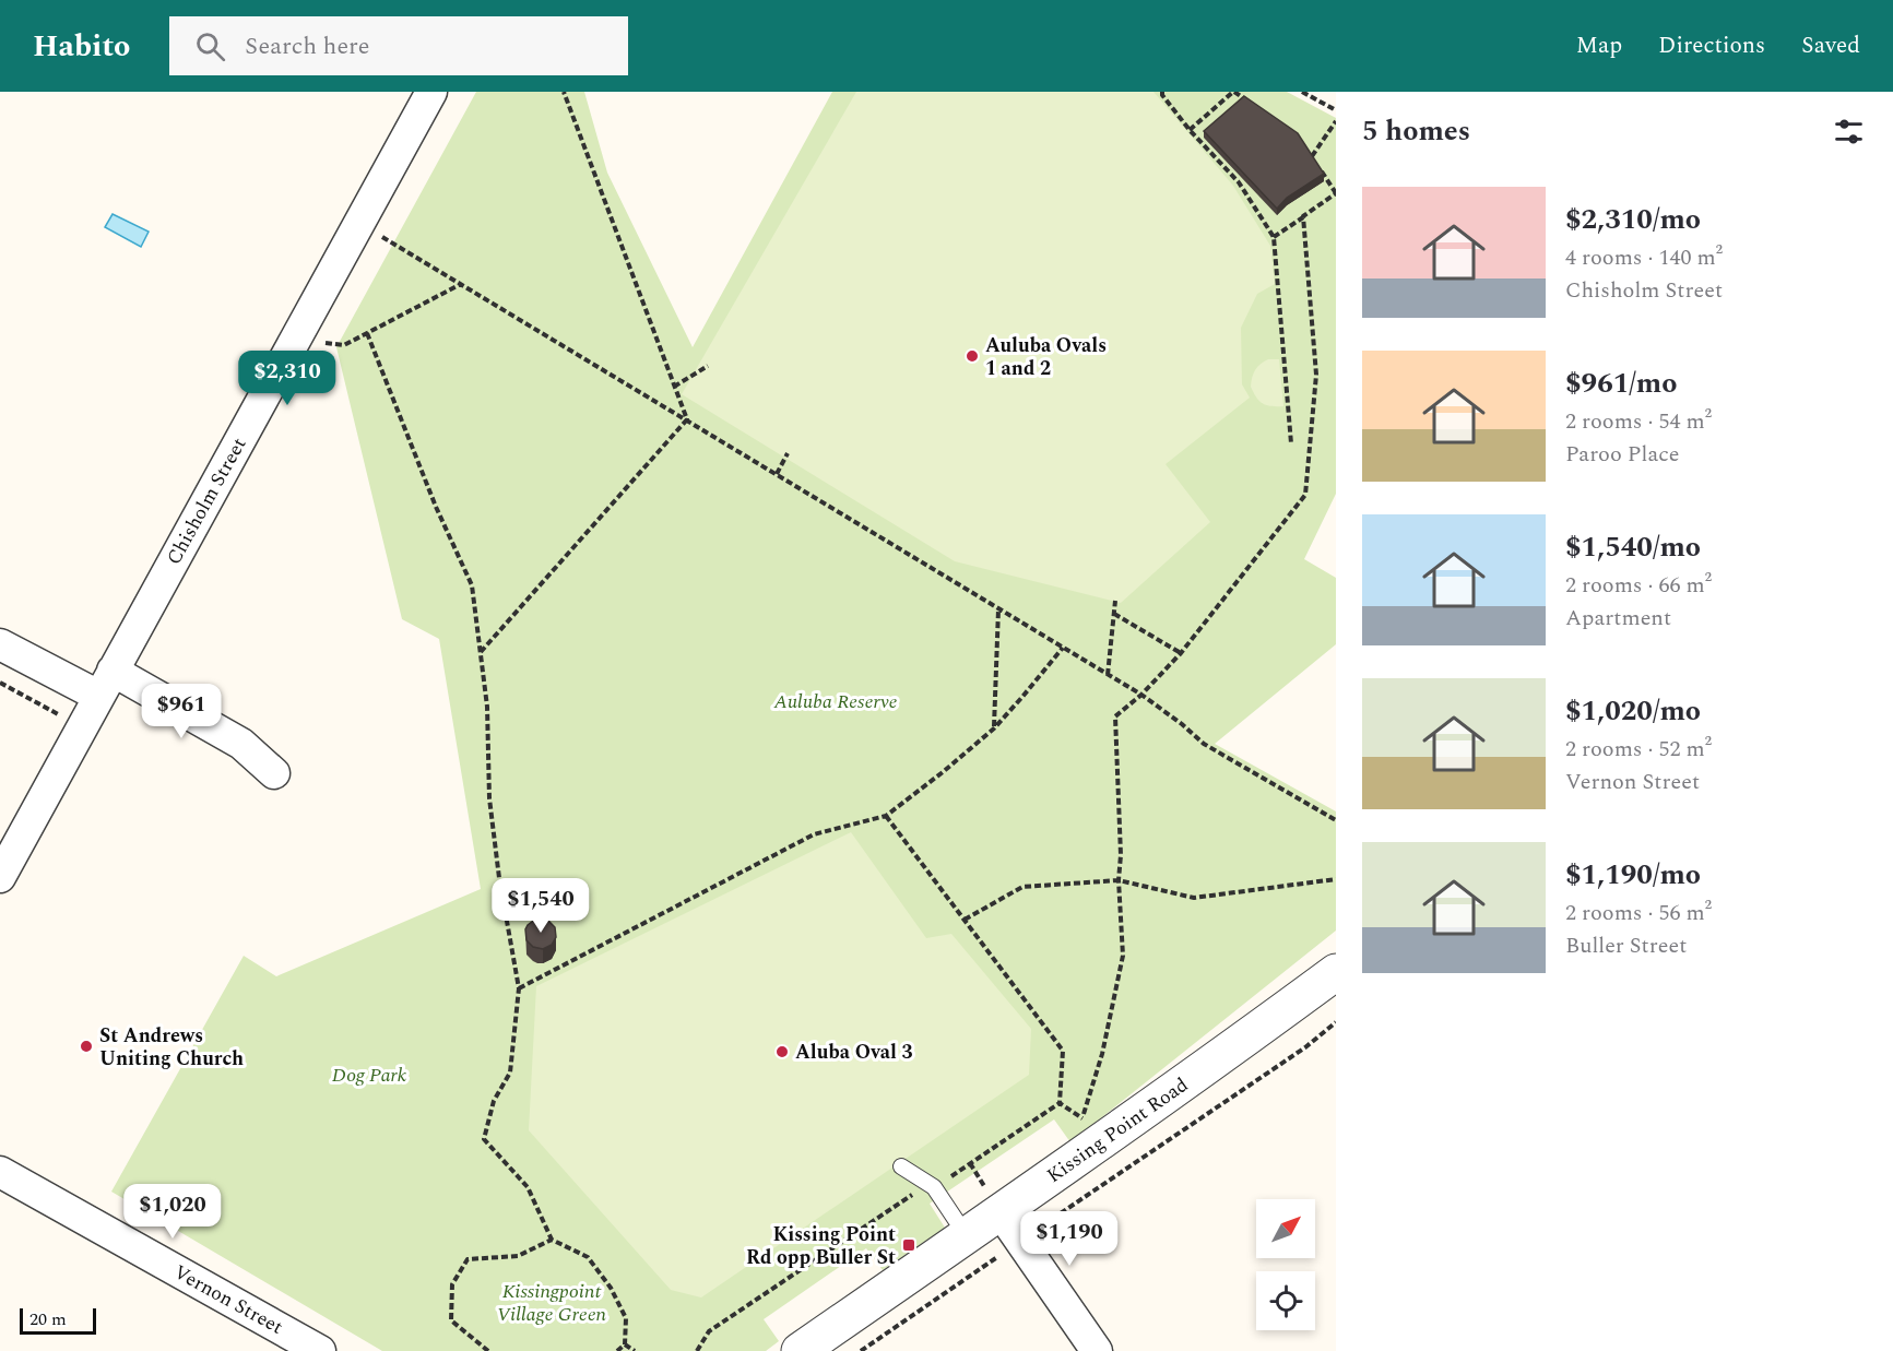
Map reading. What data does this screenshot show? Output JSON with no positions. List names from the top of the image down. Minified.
{"streets":{"street":["Chisholm Street","Kissing Point Road","Vernon Street"]},"parks":["Auluba Reserve","Dog Park","Kissingpoint Village Green"],"places":{"other":["Auluba Ovals 1 and 2","St Andrews Uniting Church","Aluba Oval 3"],"transit":["Kissing Point Rd opp Buller St"]},"scale_bar":"20 m","north":"top right","page":{"header":"Habito","search":"Search here","nav":["Map","Directions","Saved"],"heading":"5 homes","list":[{"name":"$2,310/mo","note":"4 rooms · 140 m² · Chisholm Street"},{"name":"$961/mo","note":"2 rooms · 54 m² · Paroo Place"},{"name":"$1,540/mo","note":"2 rooms · 66 m² · Apartment"},{"name":"$1,020/mo","note":"2 rooms · 52 m² · Vernon Street"},{"name":"$1,190/mo","note":"2 rooms · 56 m² · Buller Street"}],"price":["$2,310","$961","$1,540","$1,020","$1,190"],"scale":"20 m"}}
